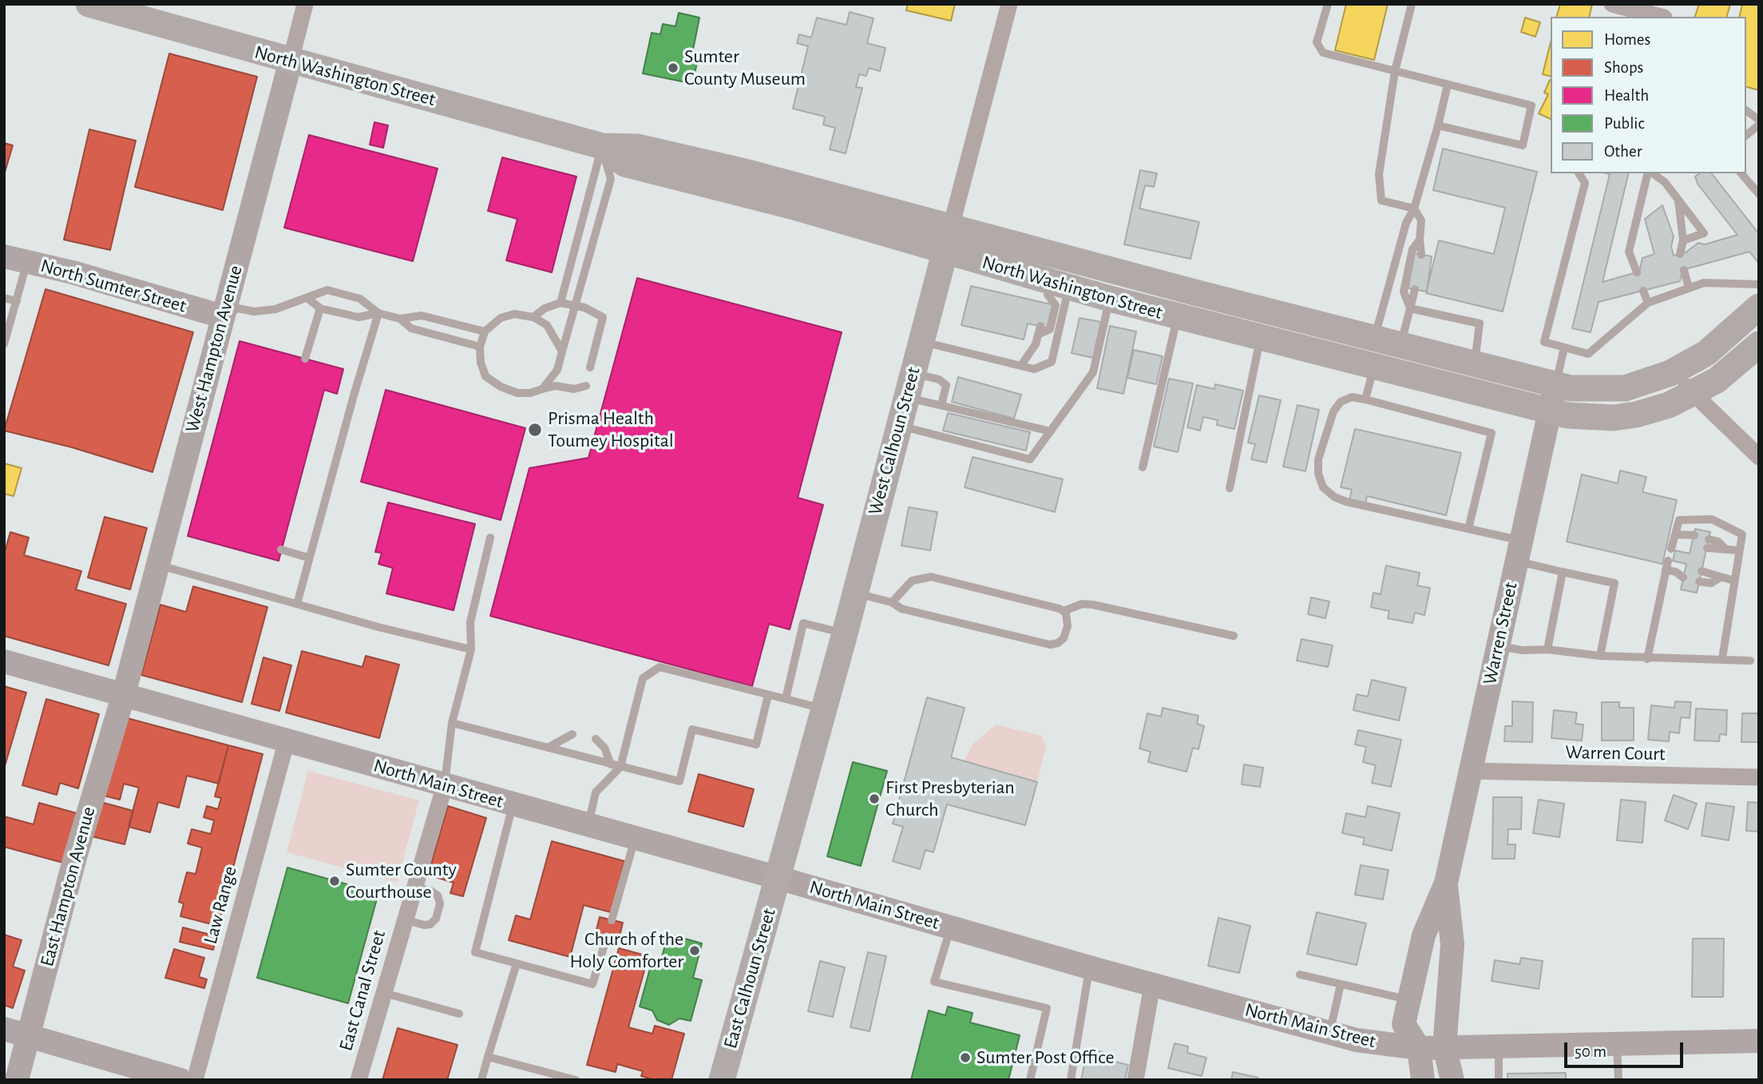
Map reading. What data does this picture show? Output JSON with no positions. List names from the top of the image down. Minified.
{"streets":{"main road":["North Washington Street","West Calhoun Street","East Calhoun Street"],"street":["North Sumter Street","West Hampton Avenue","Warren Street","Warren Court","North Main Street","East Hampton Avenue","Law Range","East Canal Street"]},"crossings":[["North Washington Street","West Hampton Avenue"],["North Washington Street","West Calhoun Street"],["North Washington Street","Warren Street"],["North Sumter Street","West Hampton Avenue"],["West Hampton Avenue","North Main Street"],["West Hampton Avenue","East Hampton Avenue"],["West Calhoun Street","North Main Street"],["West Calhoun Street","East Calhoun Street"],["Warren Street","Warren Court"],["Warren Street","North Main Street"],["North Main Street","East Hampton Avenue"],["North Main Street","Law Range"],["North Main Street","East Calhoun Street"],["North Main Street","East Canal Street"]],"places":["Sumter County Museum","Prisma Health Toumey Hospital","First Presbyterian Church","Sumter County Courthouse","Church of the Holy Comforter","Sumter Post Office"],"legend":["Homes","Shops","Health","Public","Other"],"scale_bar":"50 m"}
